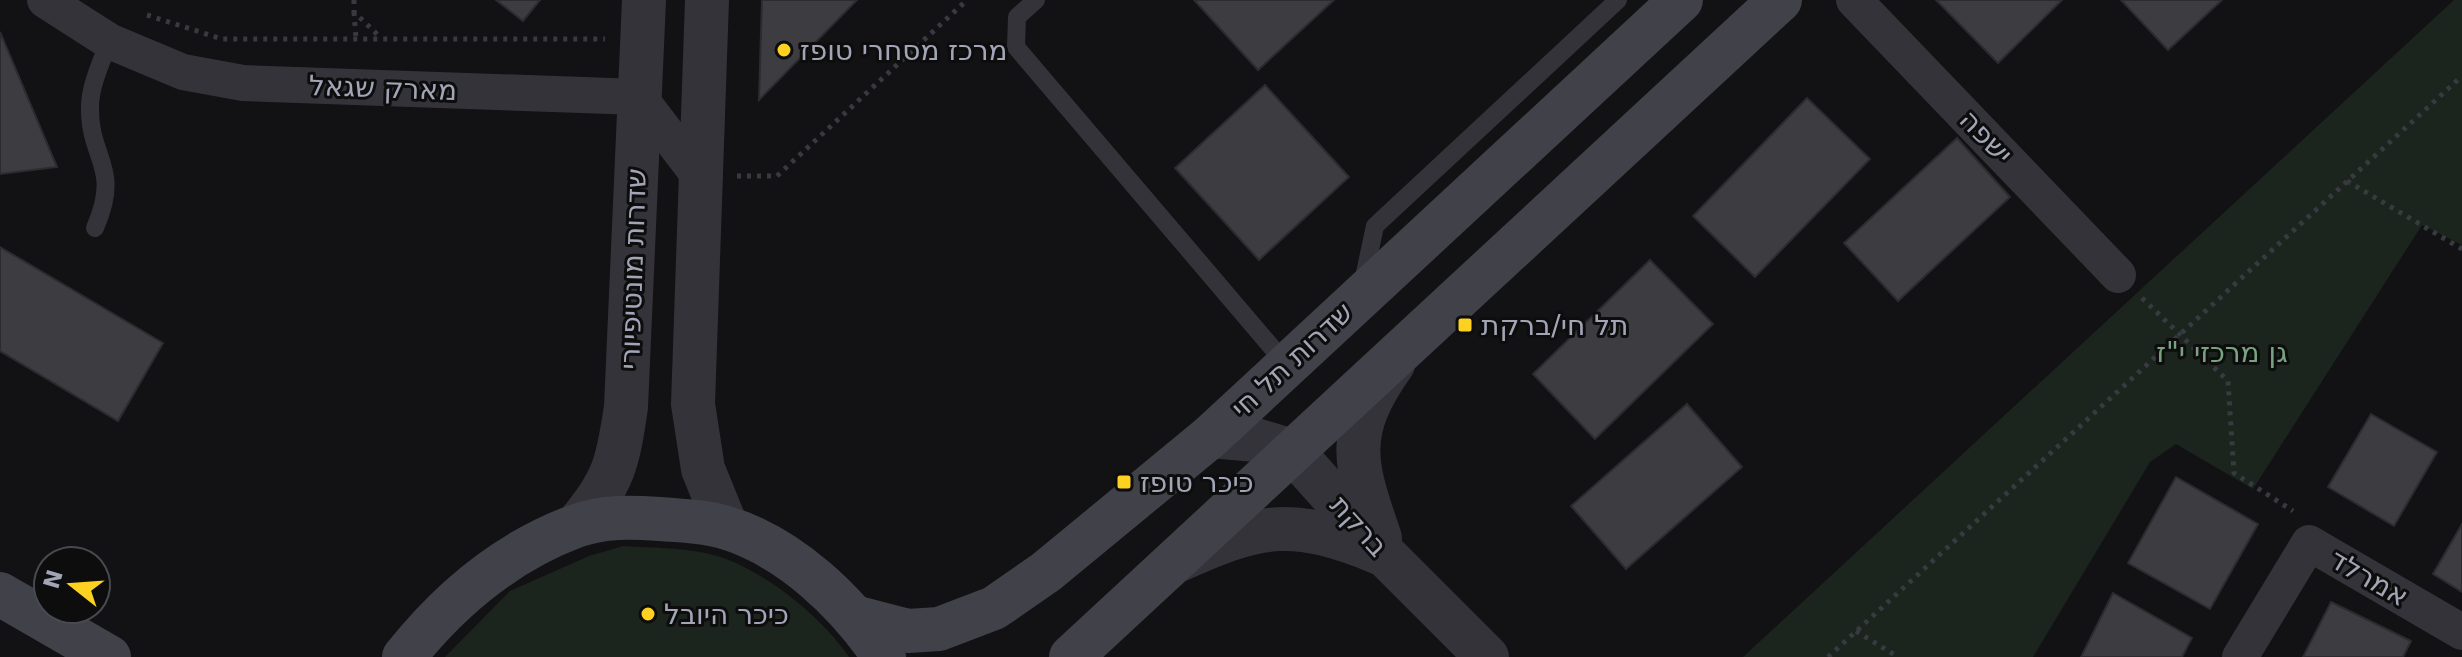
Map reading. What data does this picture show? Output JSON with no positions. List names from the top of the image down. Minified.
{"streets":{"main road":["שדרות תל חי"],"street":["מארק שגאל","ישפה","שדרות מונטיפיורי","ברקת","אמרלד"]},"crossings":[["מארק שגאל","שדרות מונטיפיורי"]],"parks":["גן מרכזי י\"ז"],"places":{"other":["מרכז מסחרי טופז","כיכר היובל"],"transit":["תל חי/ברקת","כיכר טופז"]},"north":"left"}
